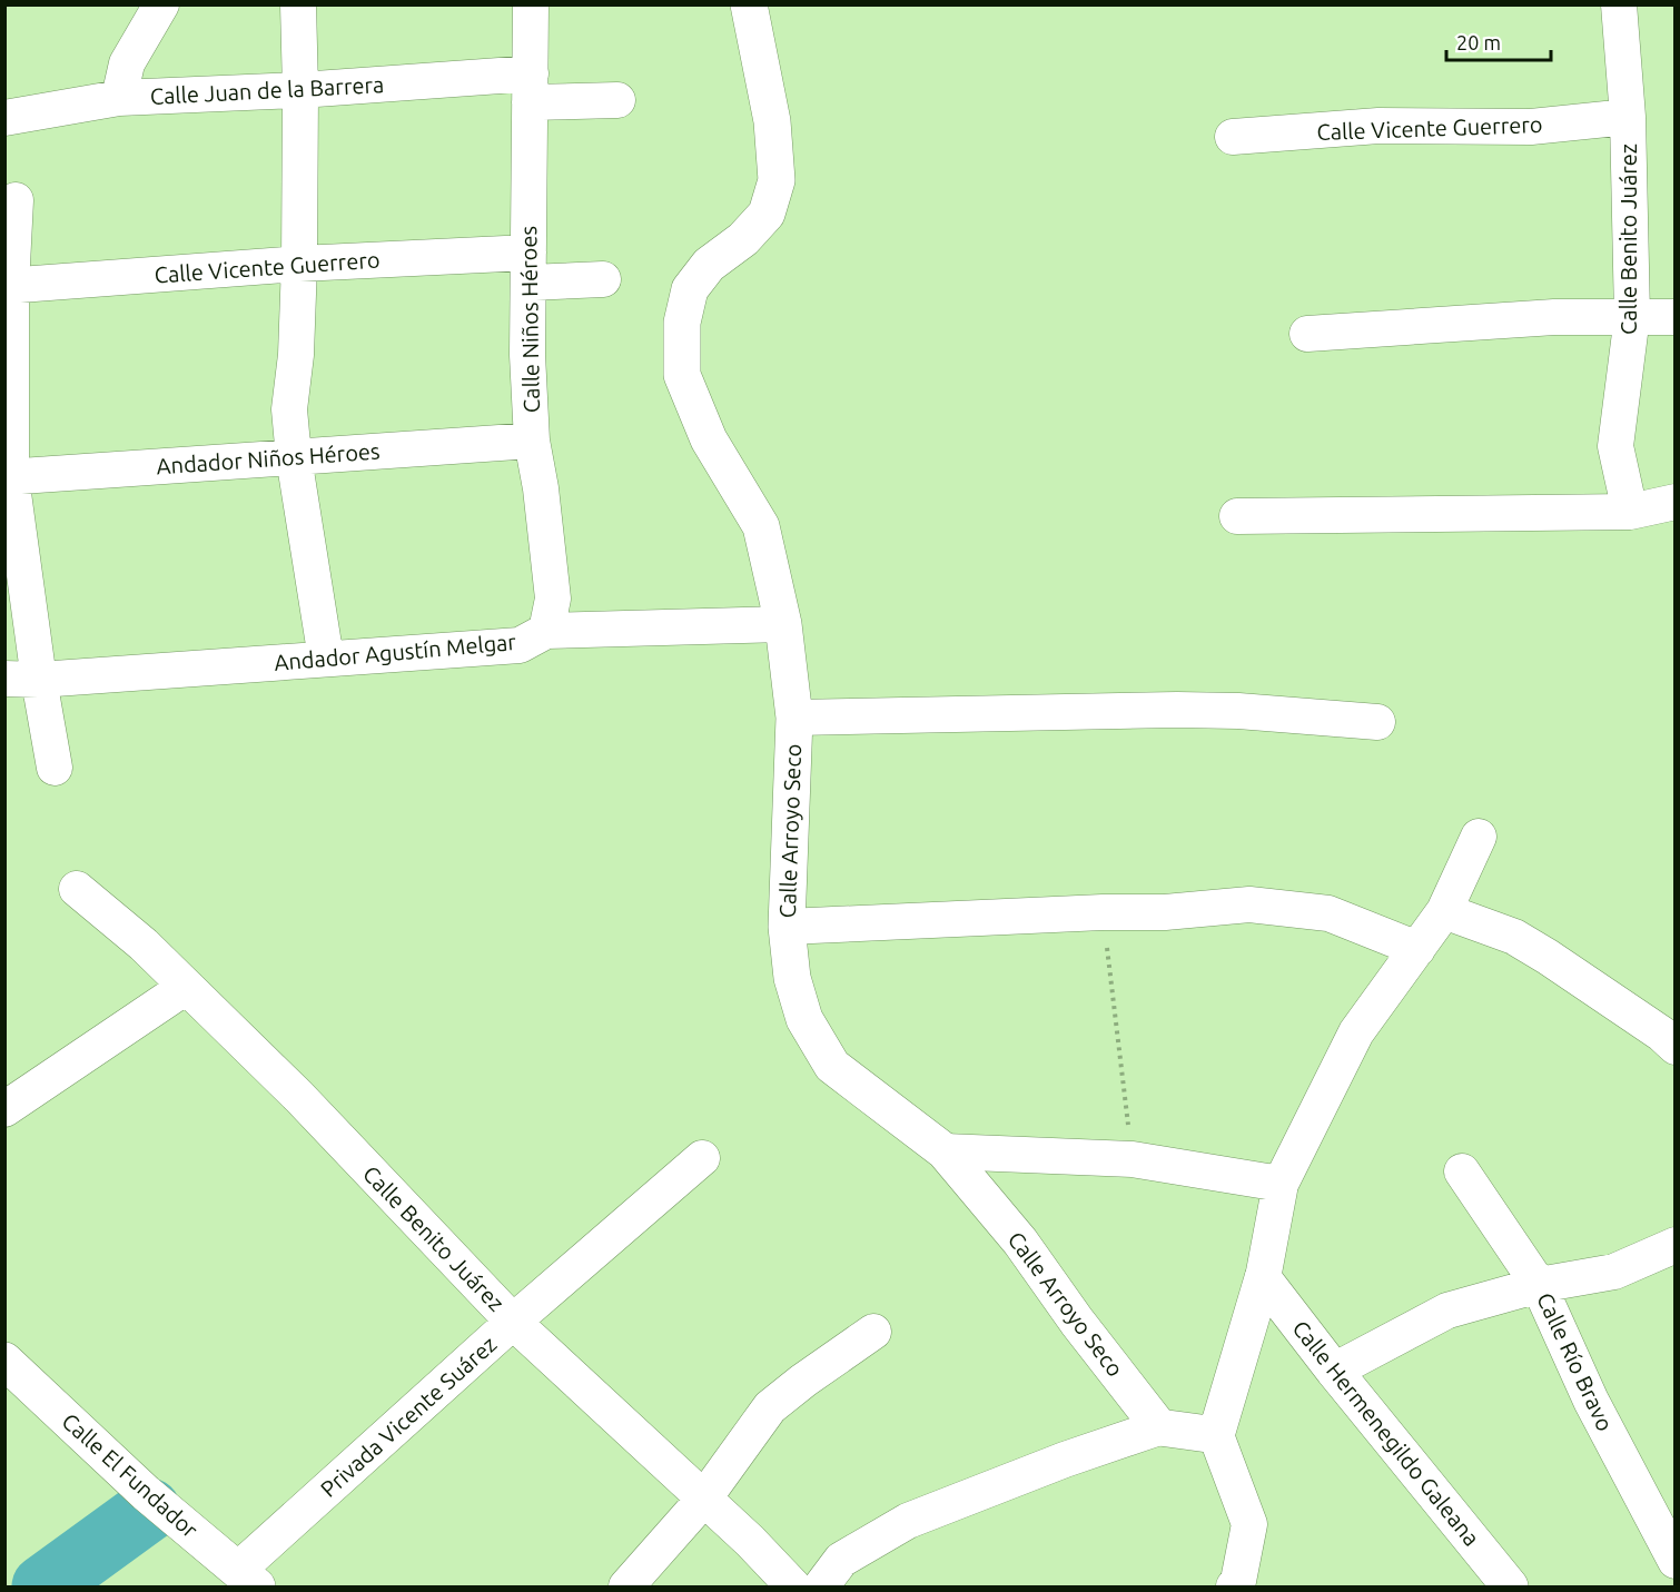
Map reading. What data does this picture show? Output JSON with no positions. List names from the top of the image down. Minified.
{"streets":{"street":["Calle Juan de la Barrera","Calle Vicente Guerrero","Calle Benito Juárez","Calle Niños Héroes","Andador Niños Héroes","Andador Agustín Melgar","Calle Arroyo Seco","Calle Río Bravo","Privada Vicente Suárez","Calle Hermenegildo Galeana","Calle El Fundador"]},"crossings":[["Calle Juan de la Barrera","Calle Niños Héroes"],["Calle Vicente Guerrero","Calle Benito Juárez"],["Calle Vicente Guerrero","Calle Niños Héroes"],["Calle Benito Juárez","Privada Vicente Suárez"],["Calle Niños Héroes","Andador Niños Héroes"],["Calle Niños Héroes","Andador Agustín Melgar"],["Andador Agustín Melgar","Calle Arroyo Seco"],["Privada Vicente Suárez","Calle El Fundador"]],"scale_bar":"20 m"}
